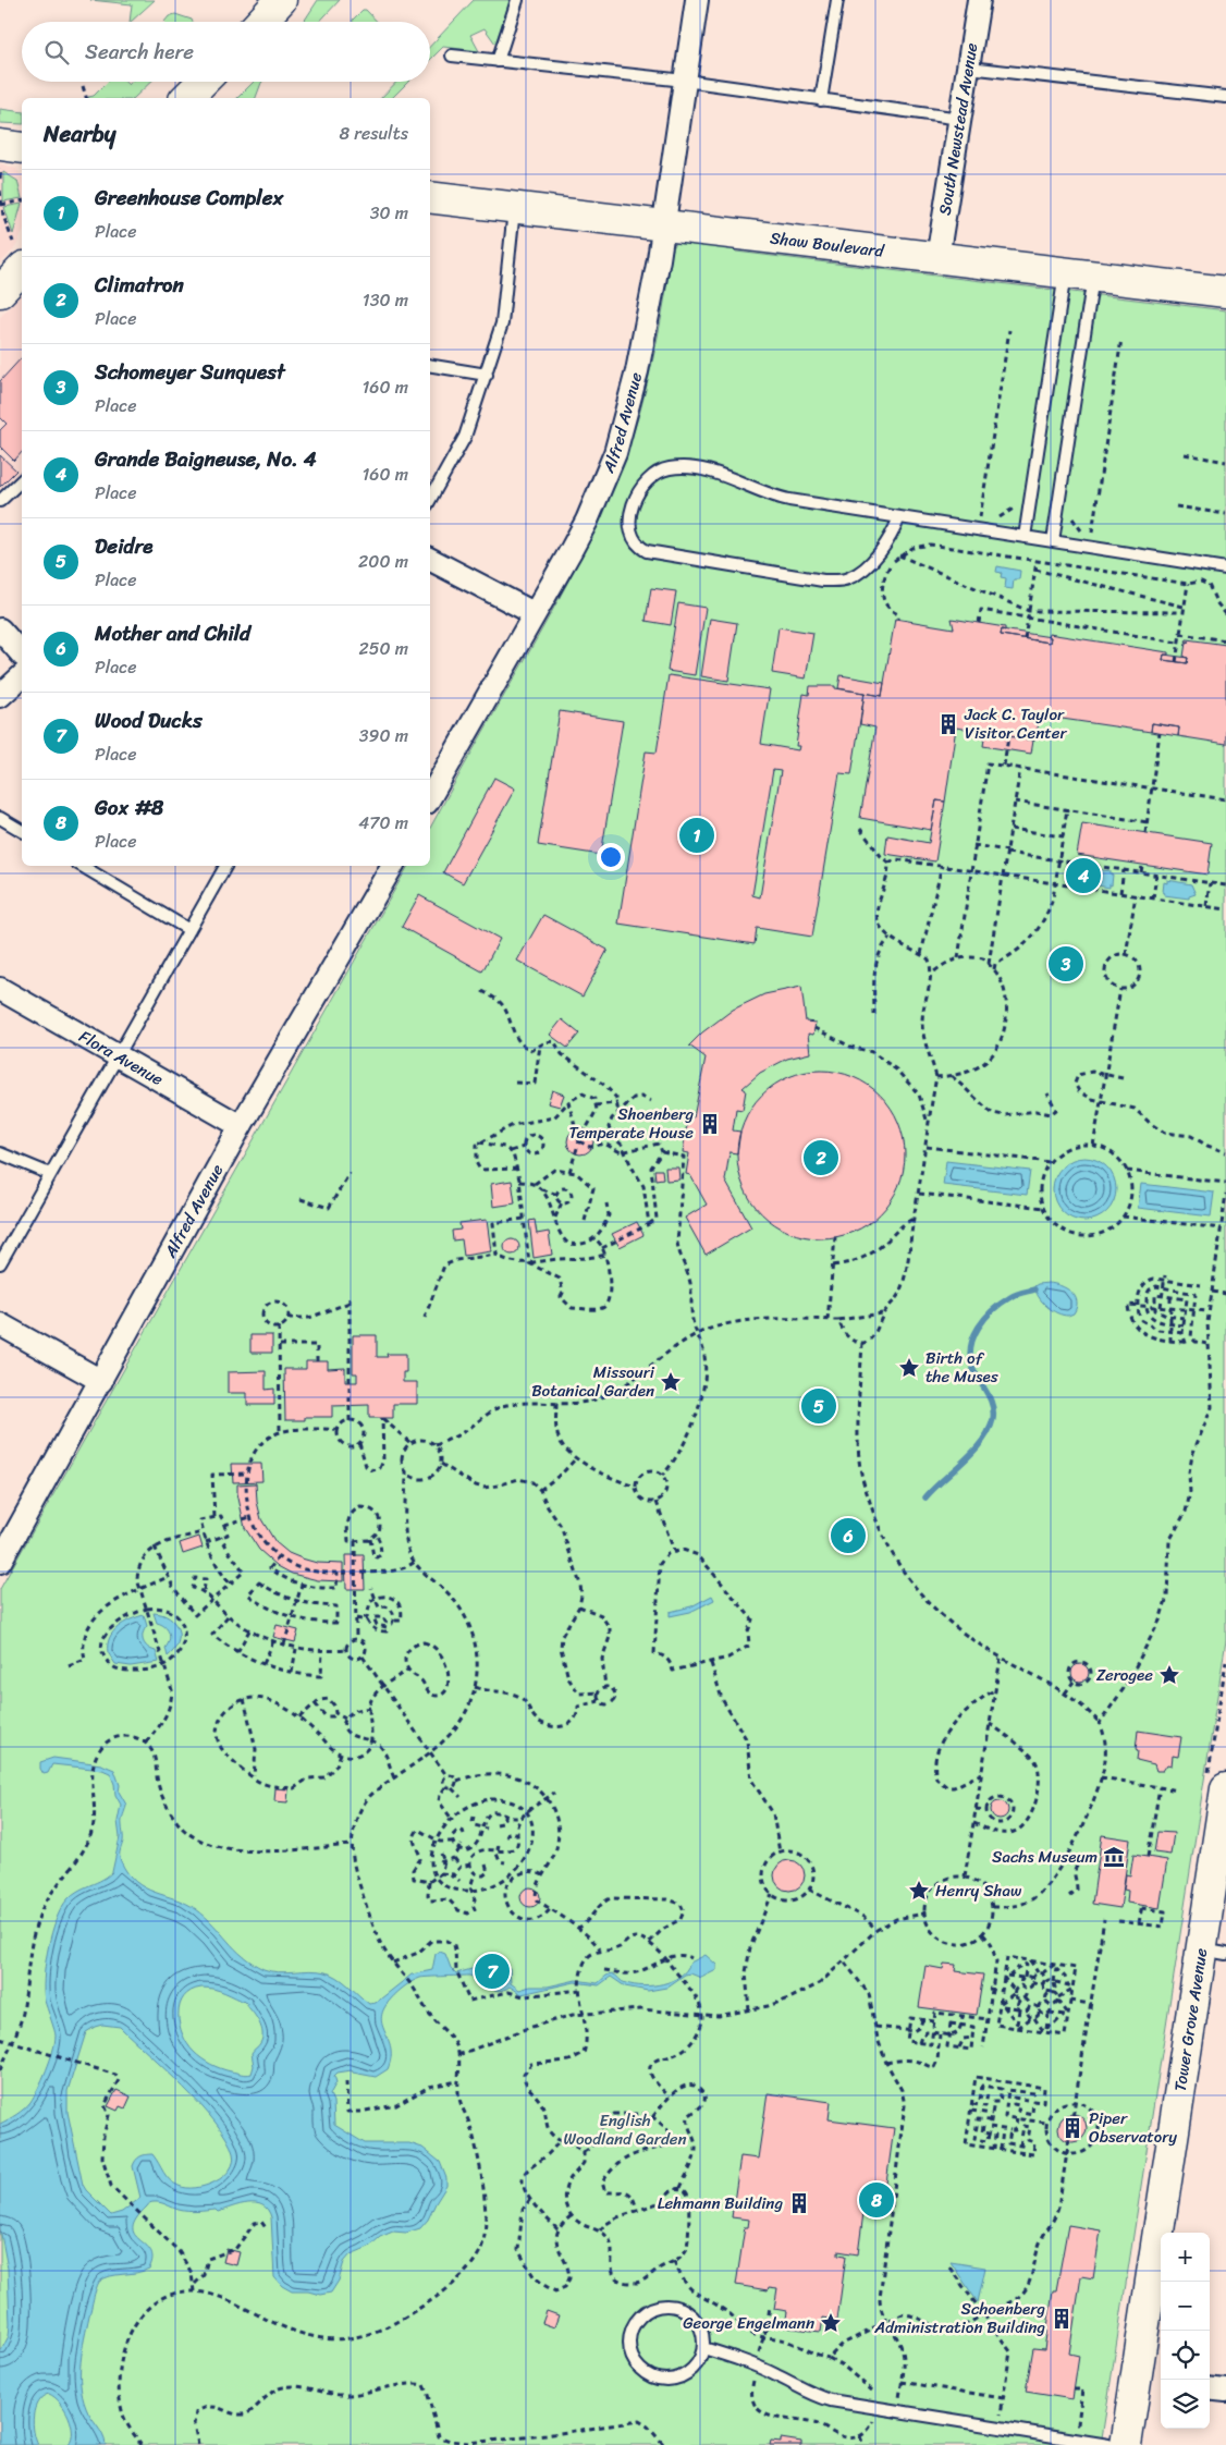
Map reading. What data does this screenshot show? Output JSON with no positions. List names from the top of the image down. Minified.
{"streets":{"street":["South Newstead Avenue","Shaw Boulevard","Alfred Avenue","Flora Avenue","Tower Grove Avenue"]},"crossings":[["South Newstead Avenue","Shaw Boulevard"],["Shaw Boulevard","Alfred Avenue"],["Alfred Avenue","Flora Avenue"]],"parks":["English Woodland Garden"],"places":{"building":["Jack C. Taylor Visitor Center","Shoenberg Temperate House","Piper Observatory","Lehmann Building","Schoenberg Administration Building"],"place":["Birth of the Muses","Missouri Botanical Garden","Zerogee","Henry Shaw","George Engelmann"],"museum":["Sachs Museum"]},"page":{"search":"Search here","heading":["Nearby","8 results"],"list":[{"mark":"1","name":"Greenhouse Complex","note":"Place","value":"30 m"},{"mark":"2","name":"Climatron","note":"Place","value":"130 m"},{"mark":"3","name":"Schomeyer Sunquest","note":"Place","value":"160 m"},{"mark":"4","name":"Grande Baigneuse, No. 4","note":"Place","value":"160 m"},{"mark":"5","name":"Deidre","note":"Place","value":"200 m"},{"mark":"6","name":"Mother and Child","note":"Place","value":"250 m"},{"mark":"7","name":"Wood Ducks","note":"Place","value":"390 m"},{"mark":"8","name":"Gox #8","note":"Place","value":"470 m"}],"pins":["1","4","3","2","5","6","7","8"],"map_buttons":["+","−"]}}
